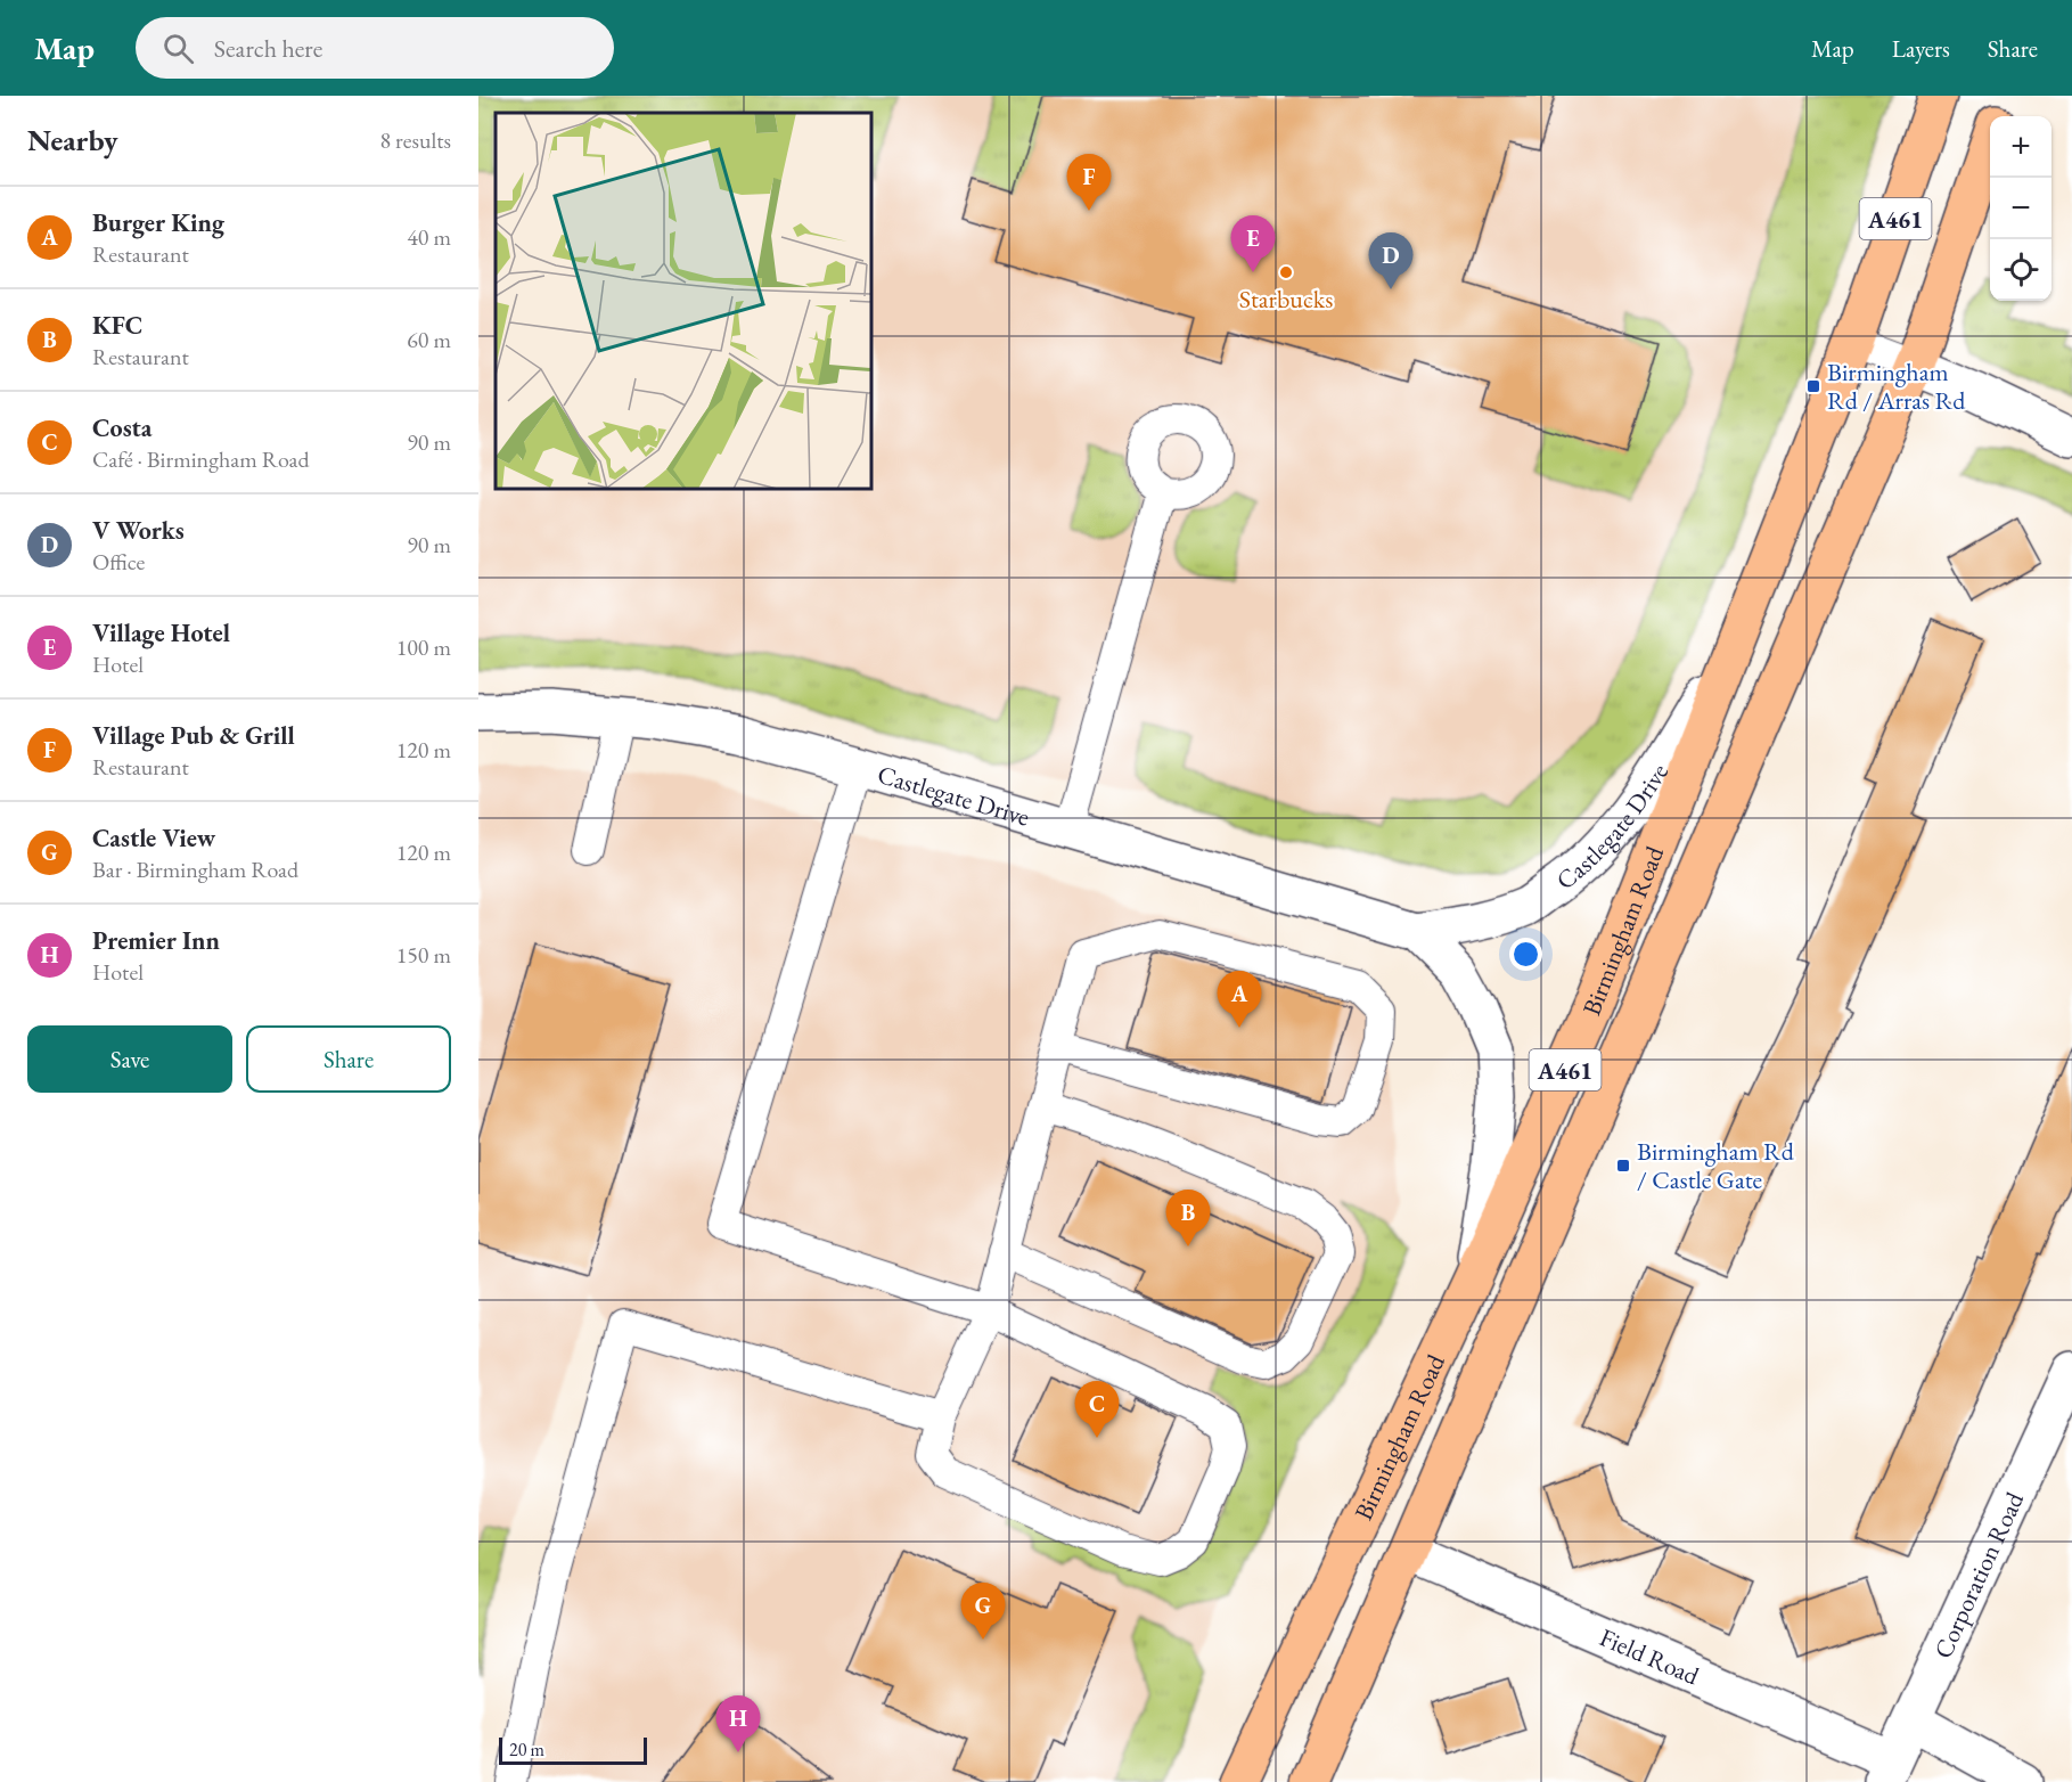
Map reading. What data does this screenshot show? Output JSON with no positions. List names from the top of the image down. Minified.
{"streets":{"highway":["A461","Birmingham Road"],"street":["Castlegate Drive","Corporation Road","Field Road"]},"crossings":[["Castlegate Drive","Birmingham Road"],["Birmingham Road","Field Road"],["Corporation Road","Field Road"]],"places":{"other":["Starbucks"],"transit":["Birmingham Rd / Arras Rd","Birmingham Rd / Castle Gate"]},"scale_bar":"20 m","page":{"header":"Map","search":"Search here","nav":["Map","Layers","Share"],"heading":["Nearby","8 results"],"map_buttons":["+","−"],"pins":["F","E","D","A","B","C","G","H"],"list":[{"mark":"A","name":"Burger King","note":"Restaurant","value":"40 m"},{"mark":"B","name":"KFC","note":"Restaurant","value":"60 m"},{"mark":"C","name":"Costa","note":"Café · Birmingham Road","value":"90 m"},{"mark":"D","name":"V Works","note":"Office","value":"90 m"},{"mark":"E","name":"Village Hotel","note":"Hotel","value":"100 m"},{"mark":"F","name":"Village Pub & Grill","note":"Restaurant","value":"120 m"},{"mark":"G","name":"Castle View","note":"Bar · Birmingham Road","value":"120 m"},{"mark":"H","name":"Premier Inn","note":"Hotel","value":"150 m"}],"buttons":["Save","Share"],"scale":"20 m"}}
